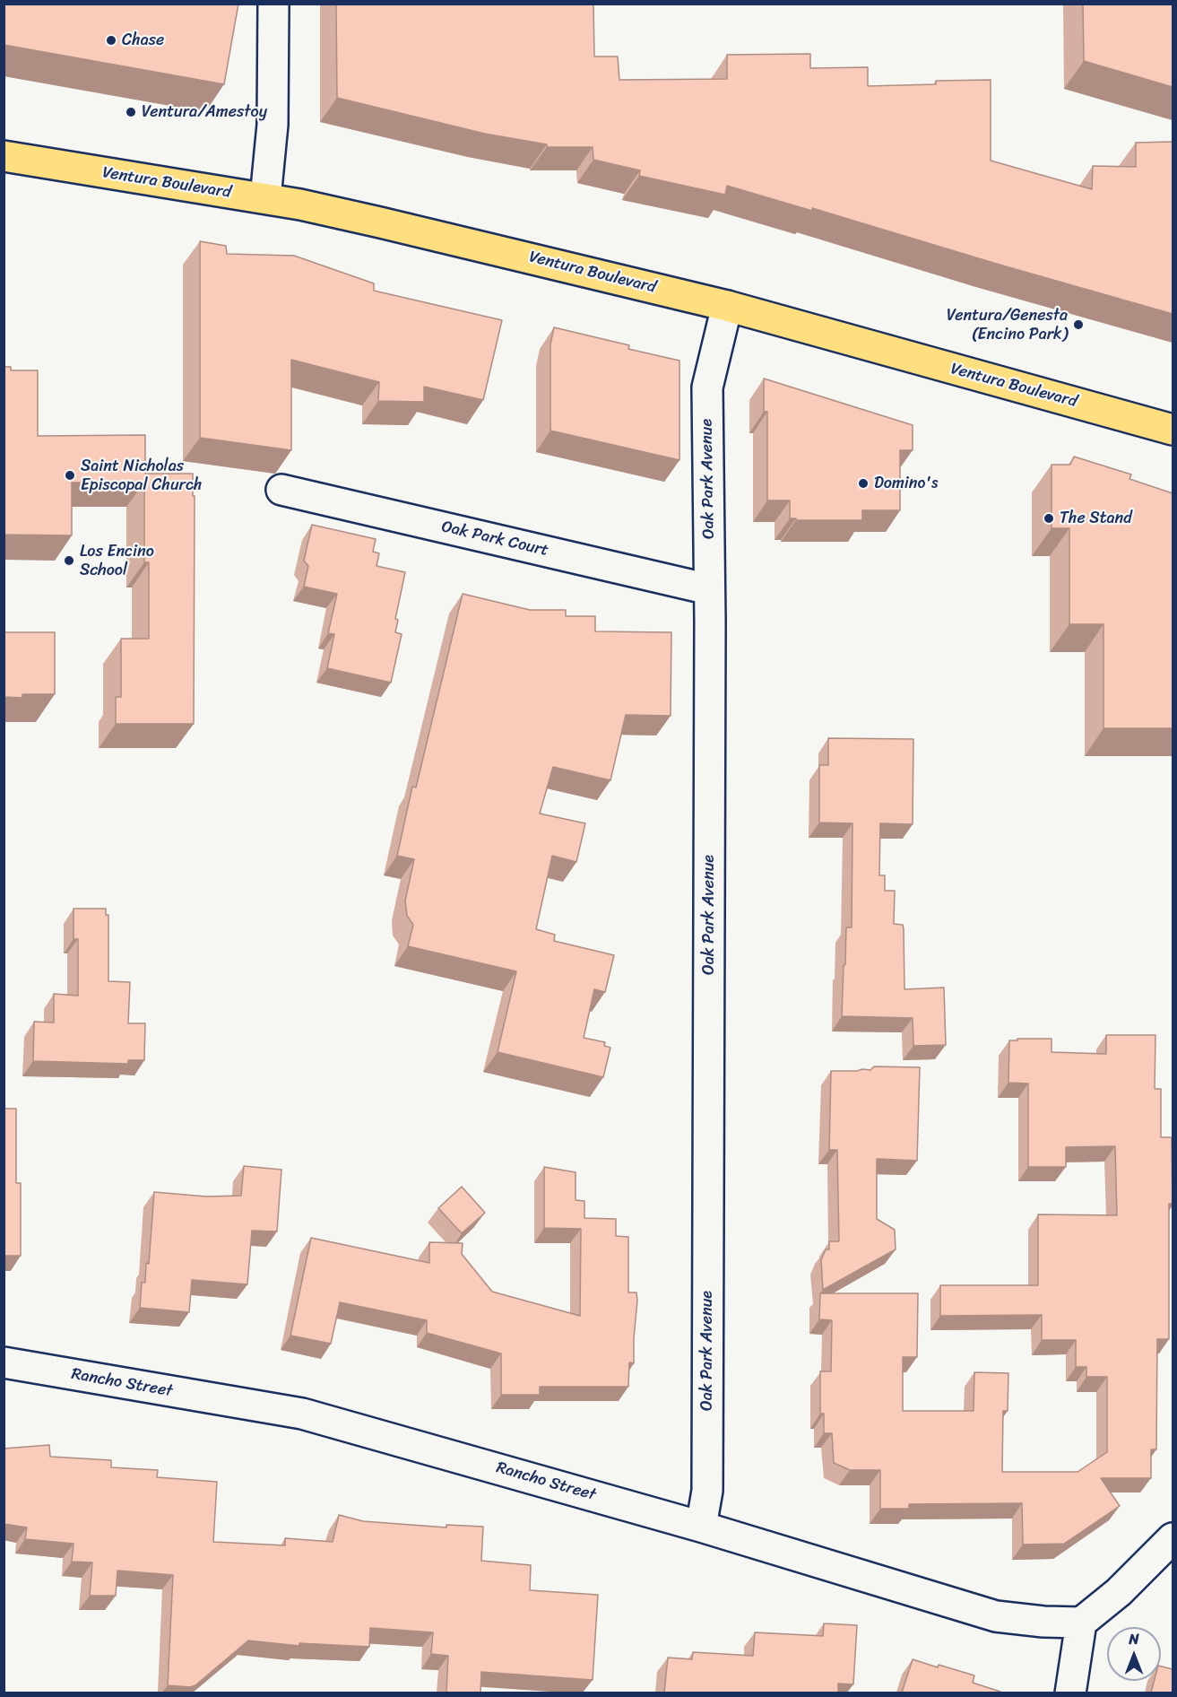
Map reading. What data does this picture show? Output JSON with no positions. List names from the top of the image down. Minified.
{"streets":{"main road":["Ventura Boulevard"],"street":["Oak Park Avenue","Oak Park Court","Rancho Street"]},"crossings":[["Ventura Boulevard","Oak Park Avenue"],["Oak Park Avenue","Oak Park Court"],["Oak Park Avenue","Rancho Street"]],"places":["Chase","Ventura/Amestoy","Ventura/Genesta (Encino Park)","Saint Nicholas Episcopal Church","Domino's","The Stand","Los Encino School"],"north":"top"}
